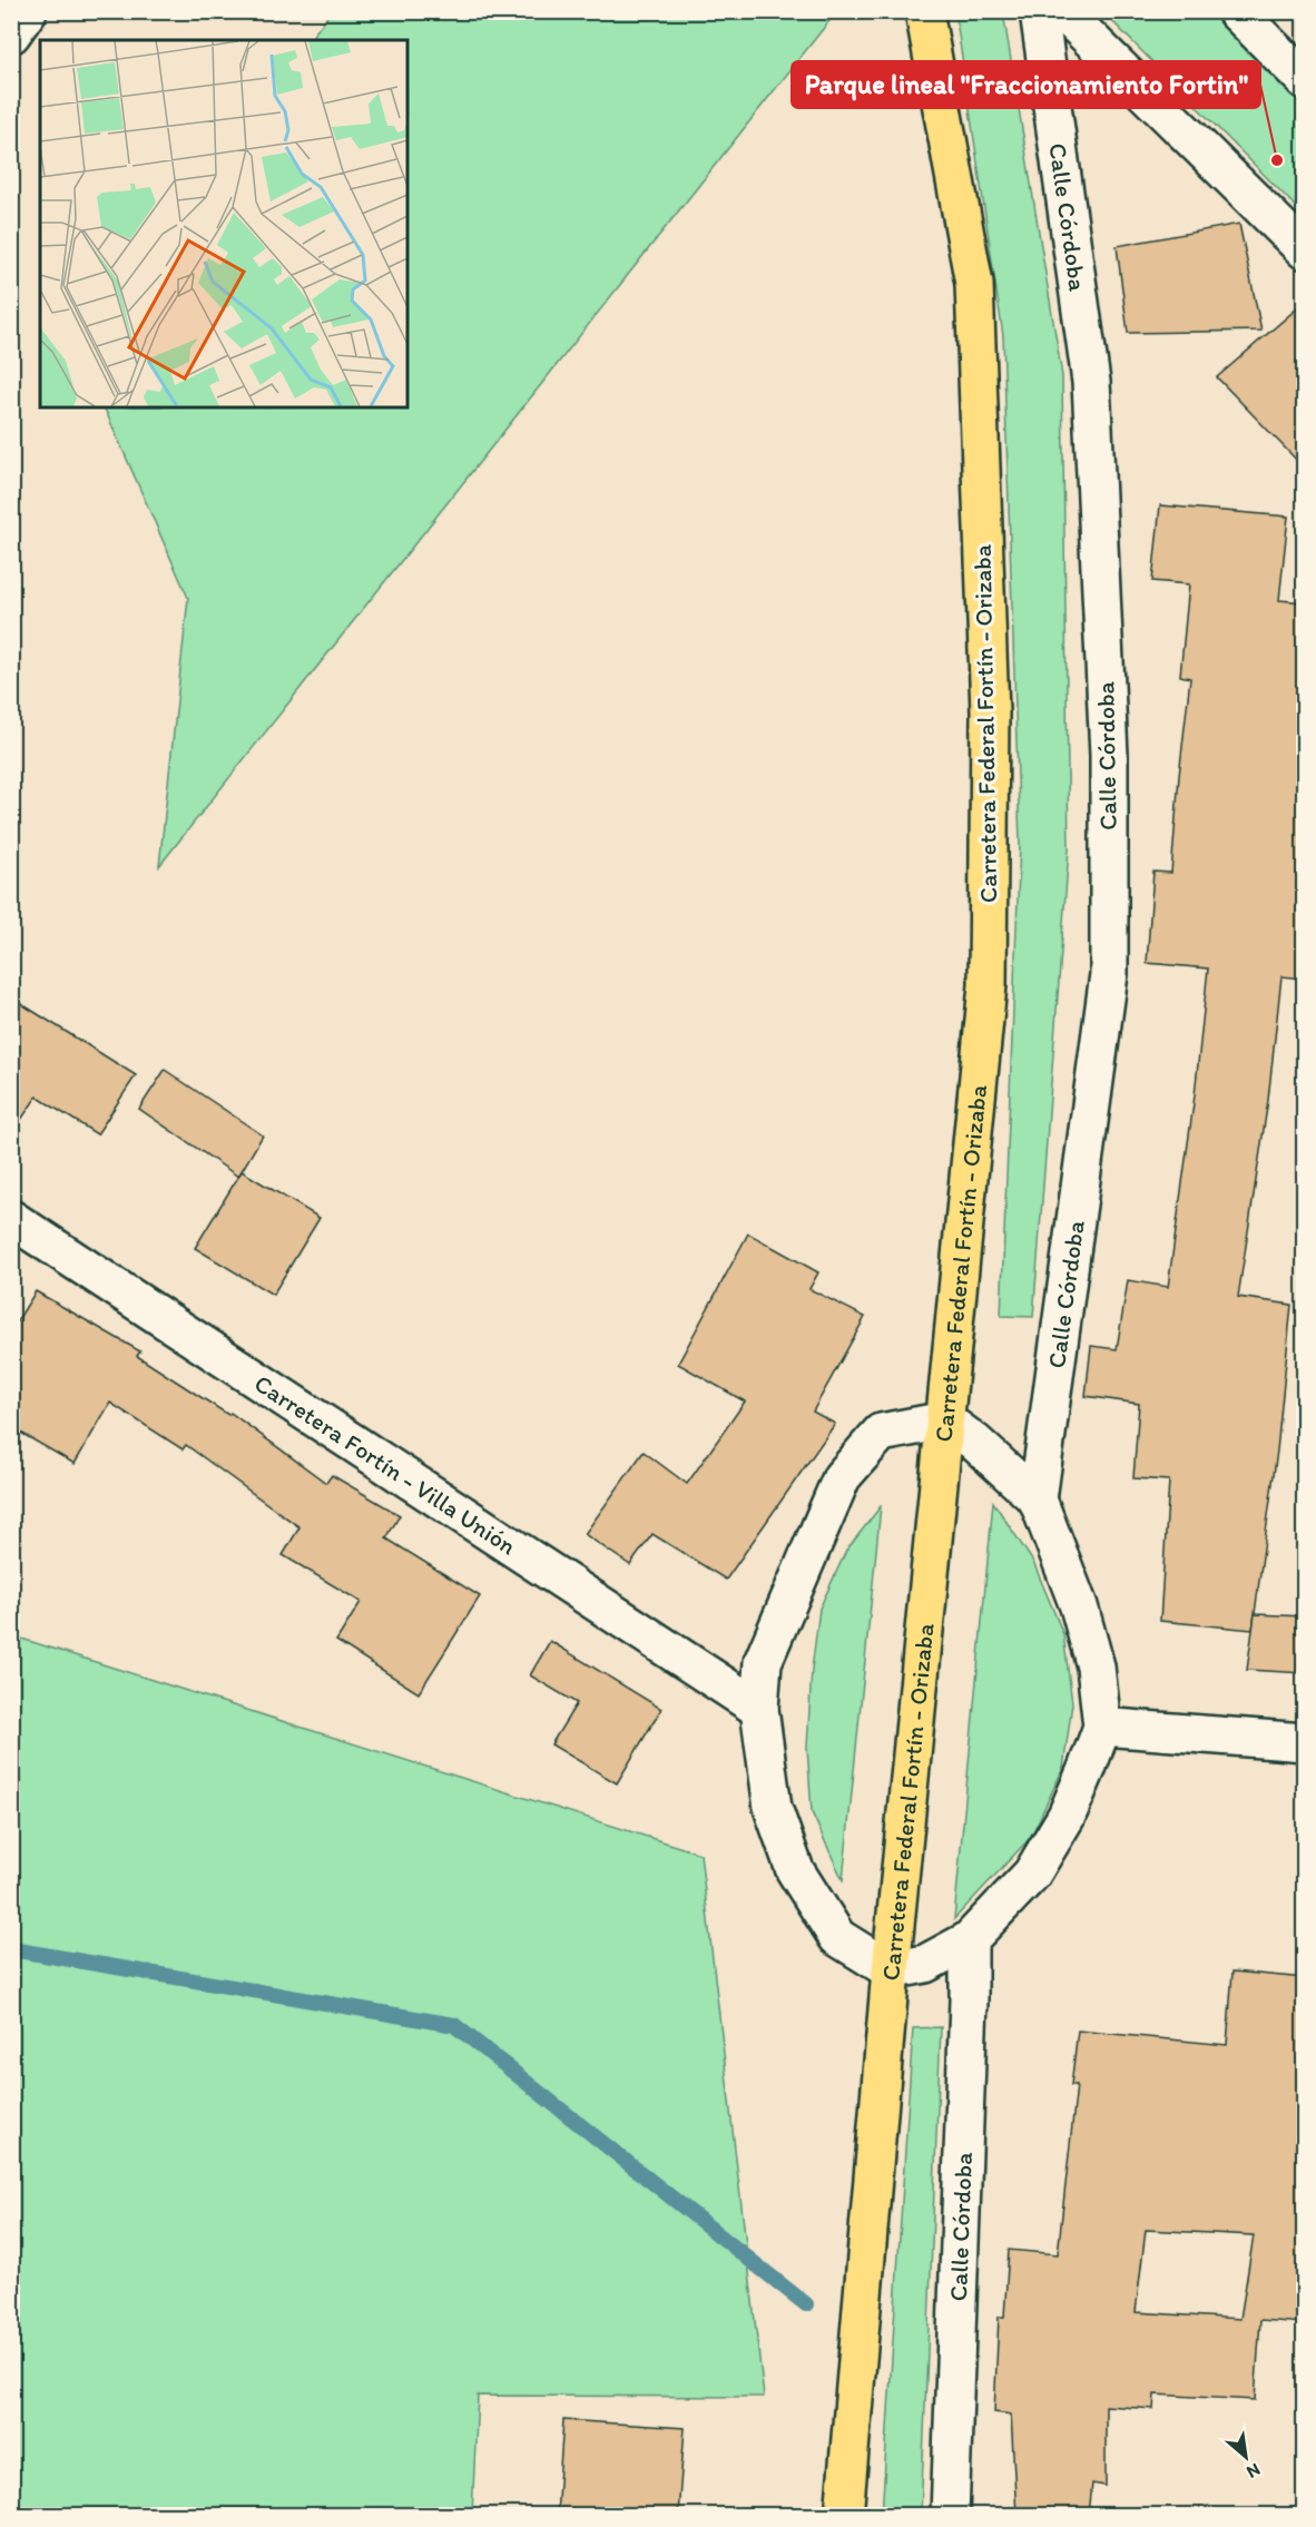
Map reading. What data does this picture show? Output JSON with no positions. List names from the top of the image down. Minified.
{"streets":{"main road":["Carretera Federal Fortín - Orizaba"],"street":["Calle Córdoba","Carretera Fortín - Villa Unión"]},"places":["Parque lineal \"Fraccionamiento Fortin\""],"north":"bottom right"}
